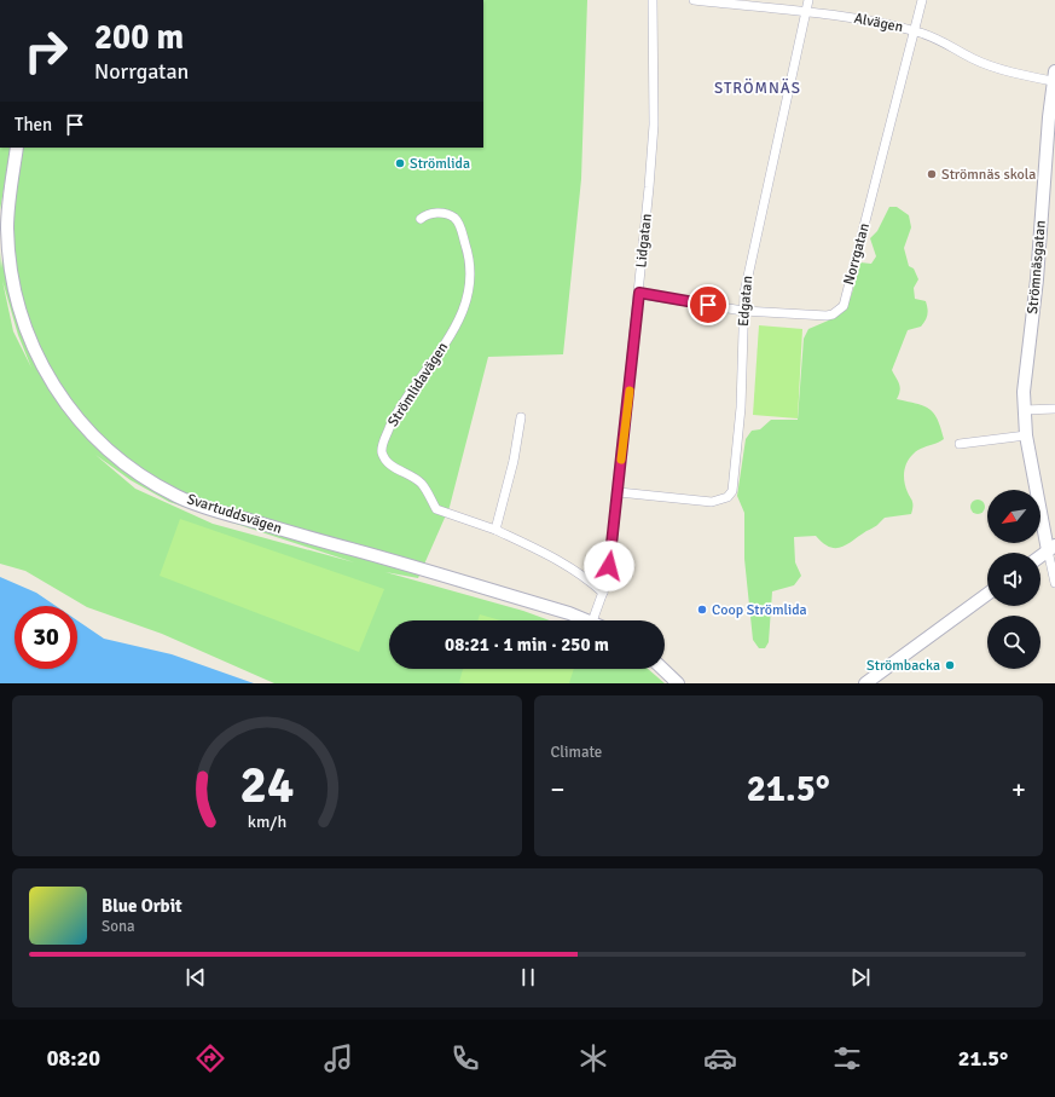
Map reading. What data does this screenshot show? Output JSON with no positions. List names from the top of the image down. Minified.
{"streets":{"street":["Alvägen","Lidgatan","Norrgatan","Strömnäsgatan","Edgatan","Strömlidavägen","Svartuddsvägen"]},"crossings":[["Alvägen","Norrgatan"],["Alvägen","Strömnäsgatan"],["Alvägen","Edgatan"],["Lidgatan","Norrgatan"],["Lidgatan","Edgatan"],["Lidgatan","Strömlidavägen"],["Norrgatan","Edgatan"]],"districts":["STRÖMNÄS"],"places":["Strömlida","Strömnäs skola","Coop Strömlida","Strömbacka"],"north":"bottom left","page":{"turn":["200 m","Norrgatan"],"then":"Then","limit":"30","trip":"08:21 · 1 min · 250 m","tile":"Climate","heat":["−","21.5°","+"],"song":["Blue Orbit","Sona"],"tabs":["08:20","21.5°"],"gauge":["24","km/h"]}}
